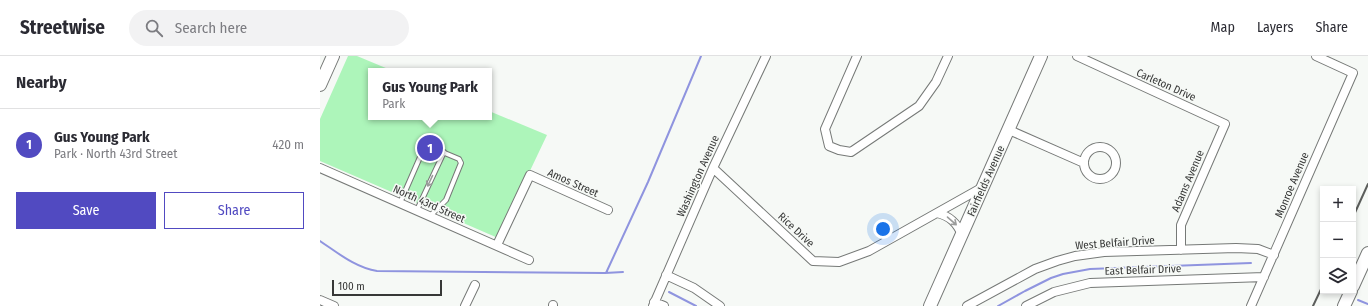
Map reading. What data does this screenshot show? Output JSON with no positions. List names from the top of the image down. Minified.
{"streets":{"street":["Carleton Drive","Washington Avenue","Fairfields Avenue","Adams Avenue","Amos Street","Monroe Avenue","North 43rd Street","Rice Drive","West Belfair Drive","East Belfair Drive"]},"crossings":[["Carleton Drive","Adams Avenue"],["Washington Avenue","Rice Drive"],["Fairfields Avenue","Rice Drive"],["Adams Avenue","West Belfair Drive"],["Amos Street","North 43rd Street"],["Monroe Avenue","West Belfair Drive"],["Monroe Avenue","East Belfair Drive"]],"scale_bar":"100 m","page":{"header":"Streetwise","search":"Search here","nav":["Map","Layers","Share"],"heading":"Nearby","popup":["Gus Young Park","Park"],"list":[{"mark":"1","name":"Gus Young Park","note":"Park · North 43rd Street","value":"420 m"}],"pins":"1","buttons":["Save","Share"],"map_buttons":["+","−"],"scale":"100 m"}}
